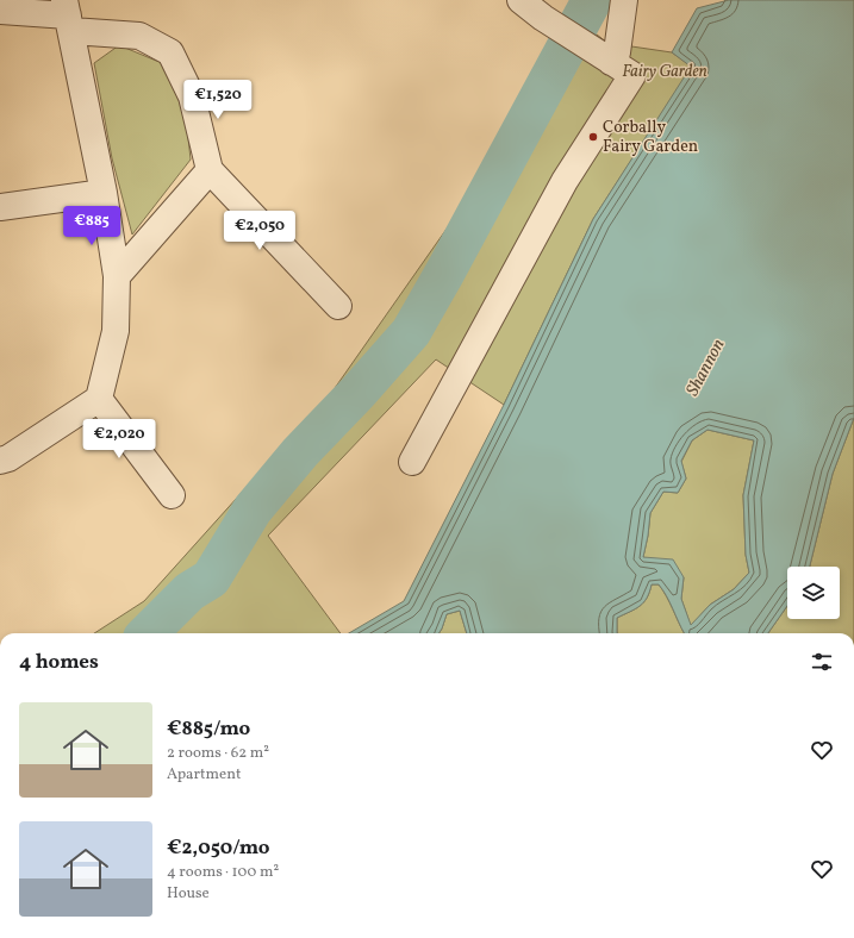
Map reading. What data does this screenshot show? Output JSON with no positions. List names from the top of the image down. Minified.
{"water":["Shannon"],"parks":["Fairy Garden"],"places":["Corbally Fairy Garden"],"page":{"price":["€1,520","€885","€2,050","€2,020"],"heading":"4 homes","list":[{"name":"€885/mo","note":"2 rooms · 62 m² · Apartment"},{"name":"€2,050/mo","note":"4 rooms · 100 m² · House"}]}}
